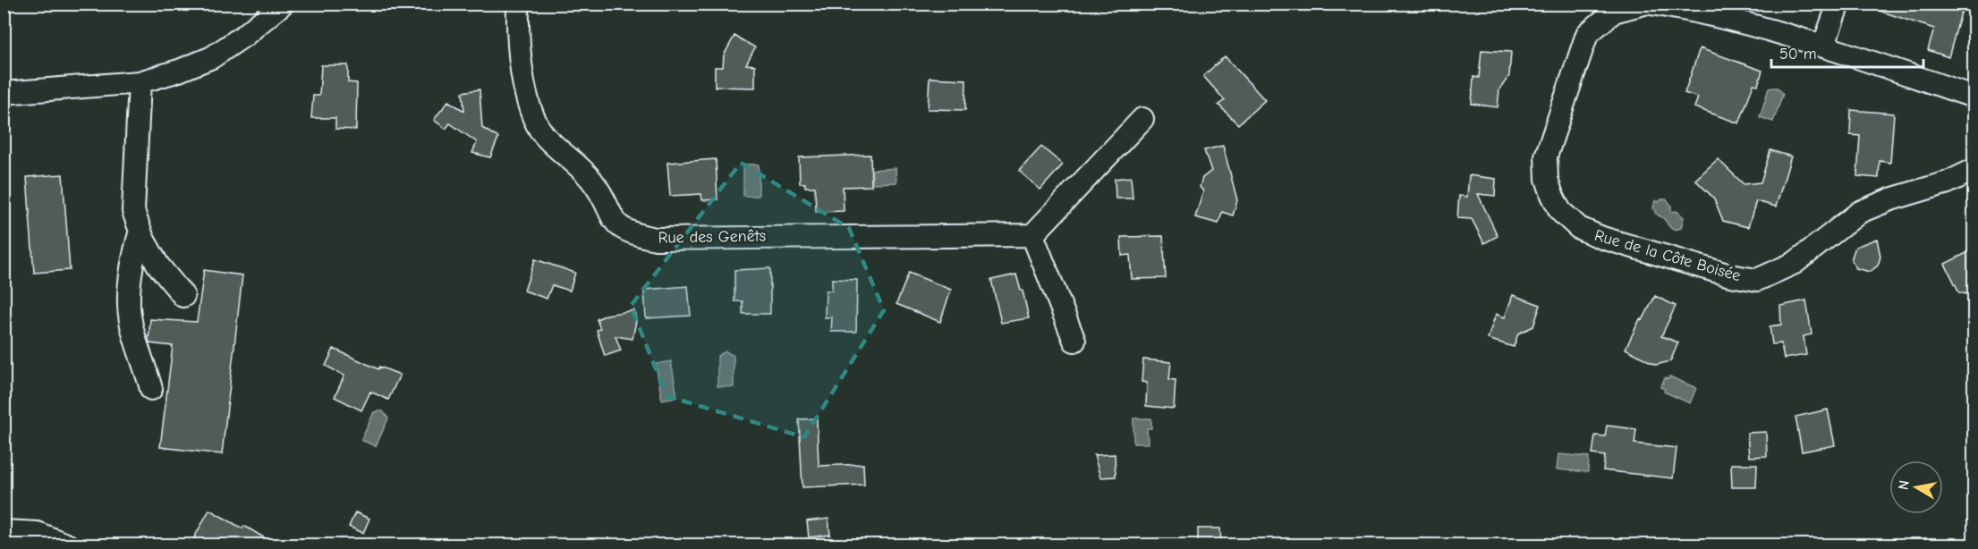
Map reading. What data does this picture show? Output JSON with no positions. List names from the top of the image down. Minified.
{"streets":{"street":["Rue des Genêts","Rue de la Côte Boisée"]},"scale_bar":"50 m","north":"left"}
